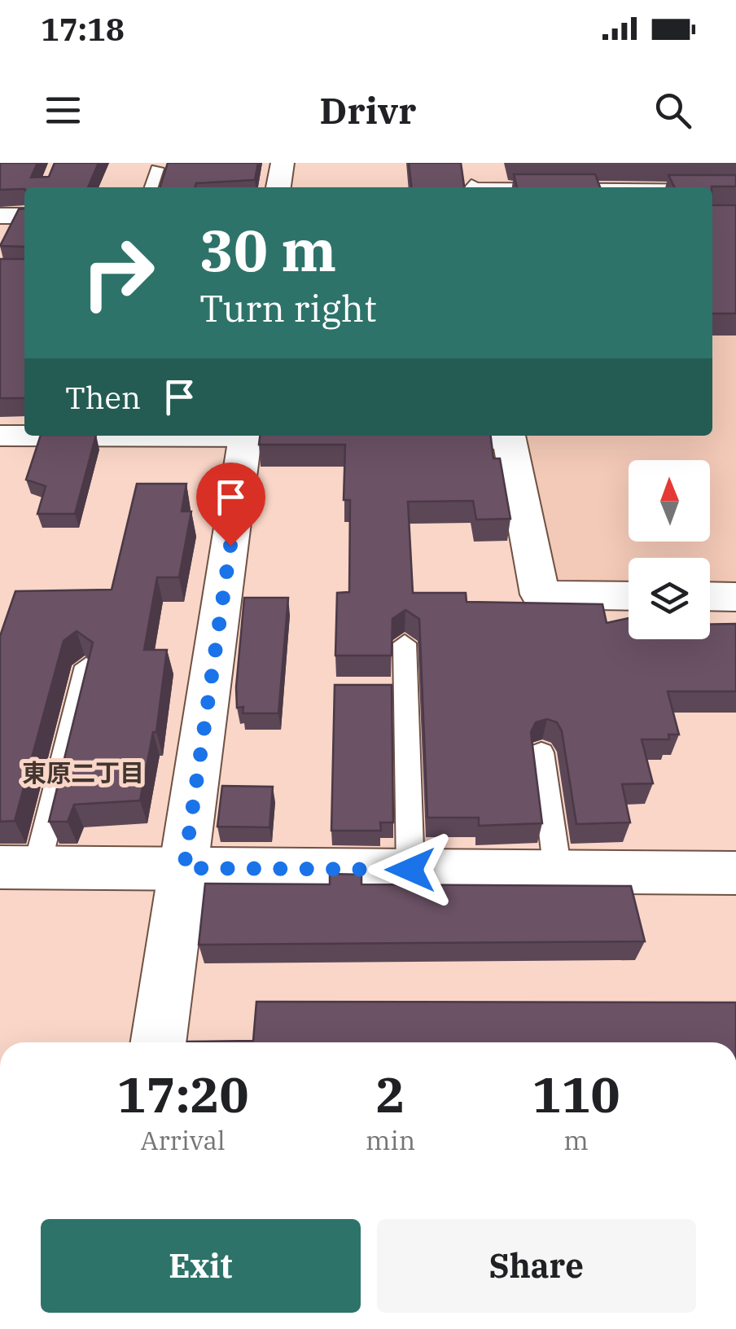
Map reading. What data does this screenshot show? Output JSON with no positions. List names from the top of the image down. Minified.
{"districts":["東原二丁目"],"north":"top","page":{"status":"17:18","header":"Drivr","turn":["30 m","Turn right"],"then":"Then","eta":["17:20","Arrival","2","min","110","m"],"buttons":["Exit","Share"]}}
